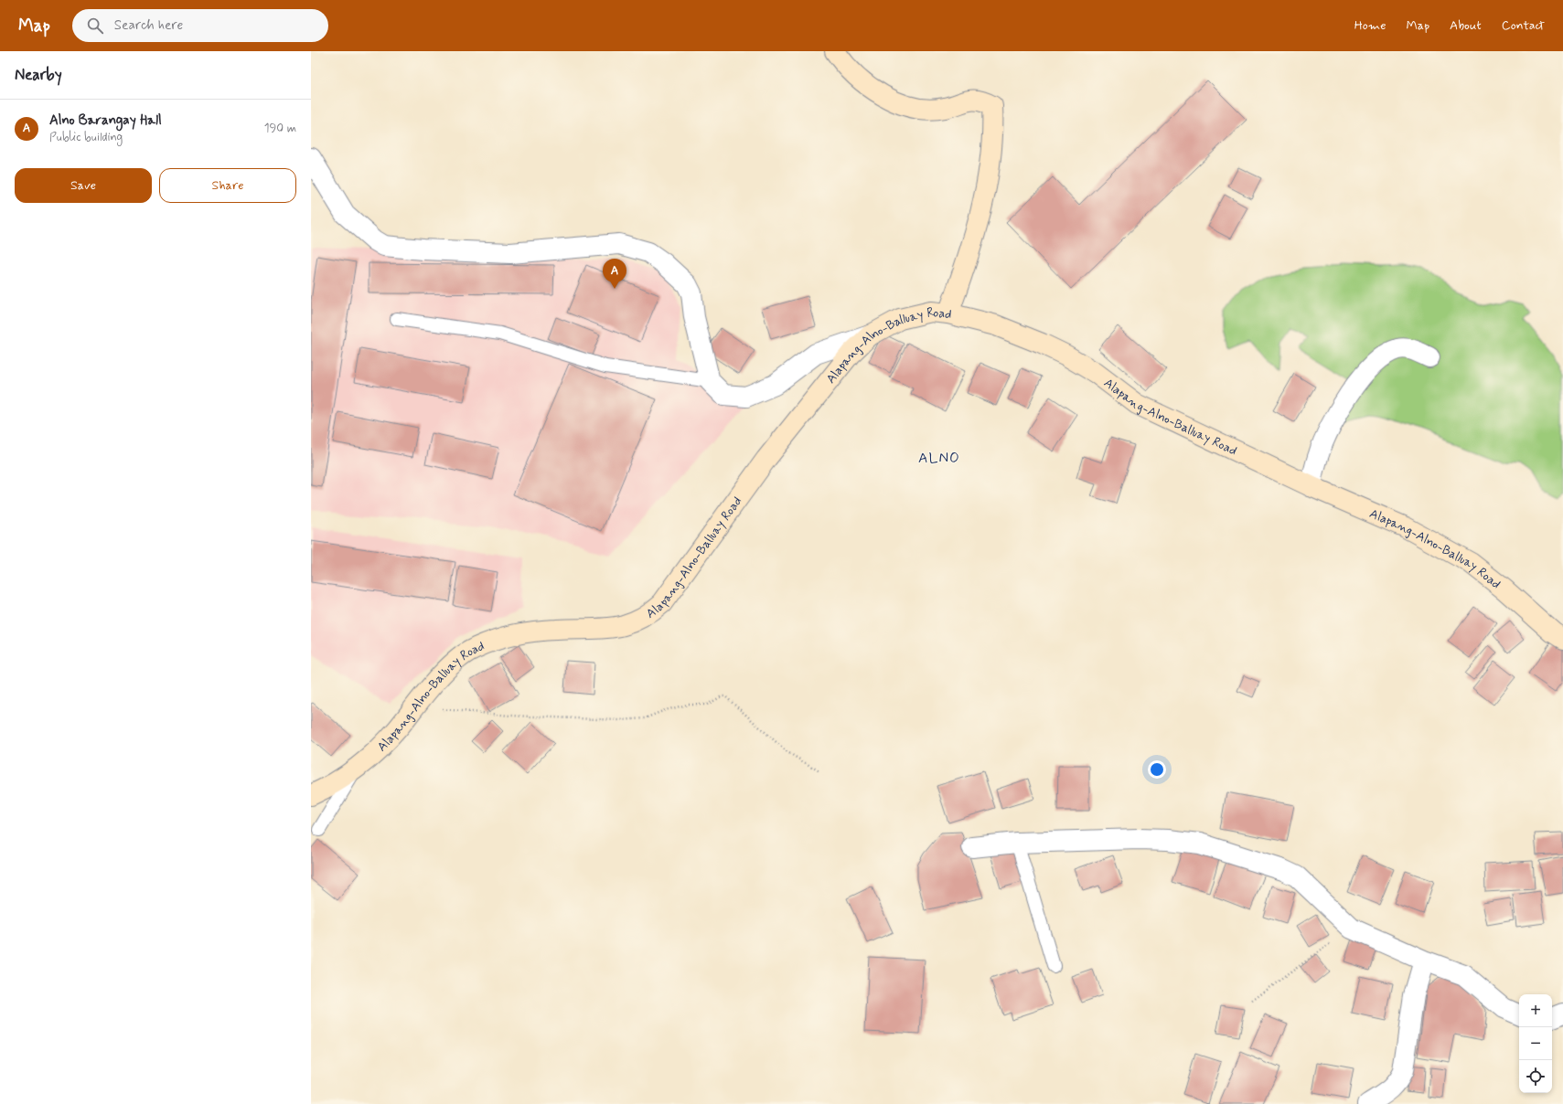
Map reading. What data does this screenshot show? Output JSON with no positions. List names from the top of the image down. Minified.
{"streets":{"main road":["Alapang-Alno-Balluay Road"]},"districts":["ALNO"],"page":{"header":"Map","search":"Search here","nav":["Home","Map","About","Contact"],"heading":"Nearby","list":[{"mark":"A","name":"Alno Barangay Hall","note":"Public building","value":"190 m"}],"buttons":["Save","Share"],"pins":"A","map_buttons":["+","−"]}}
